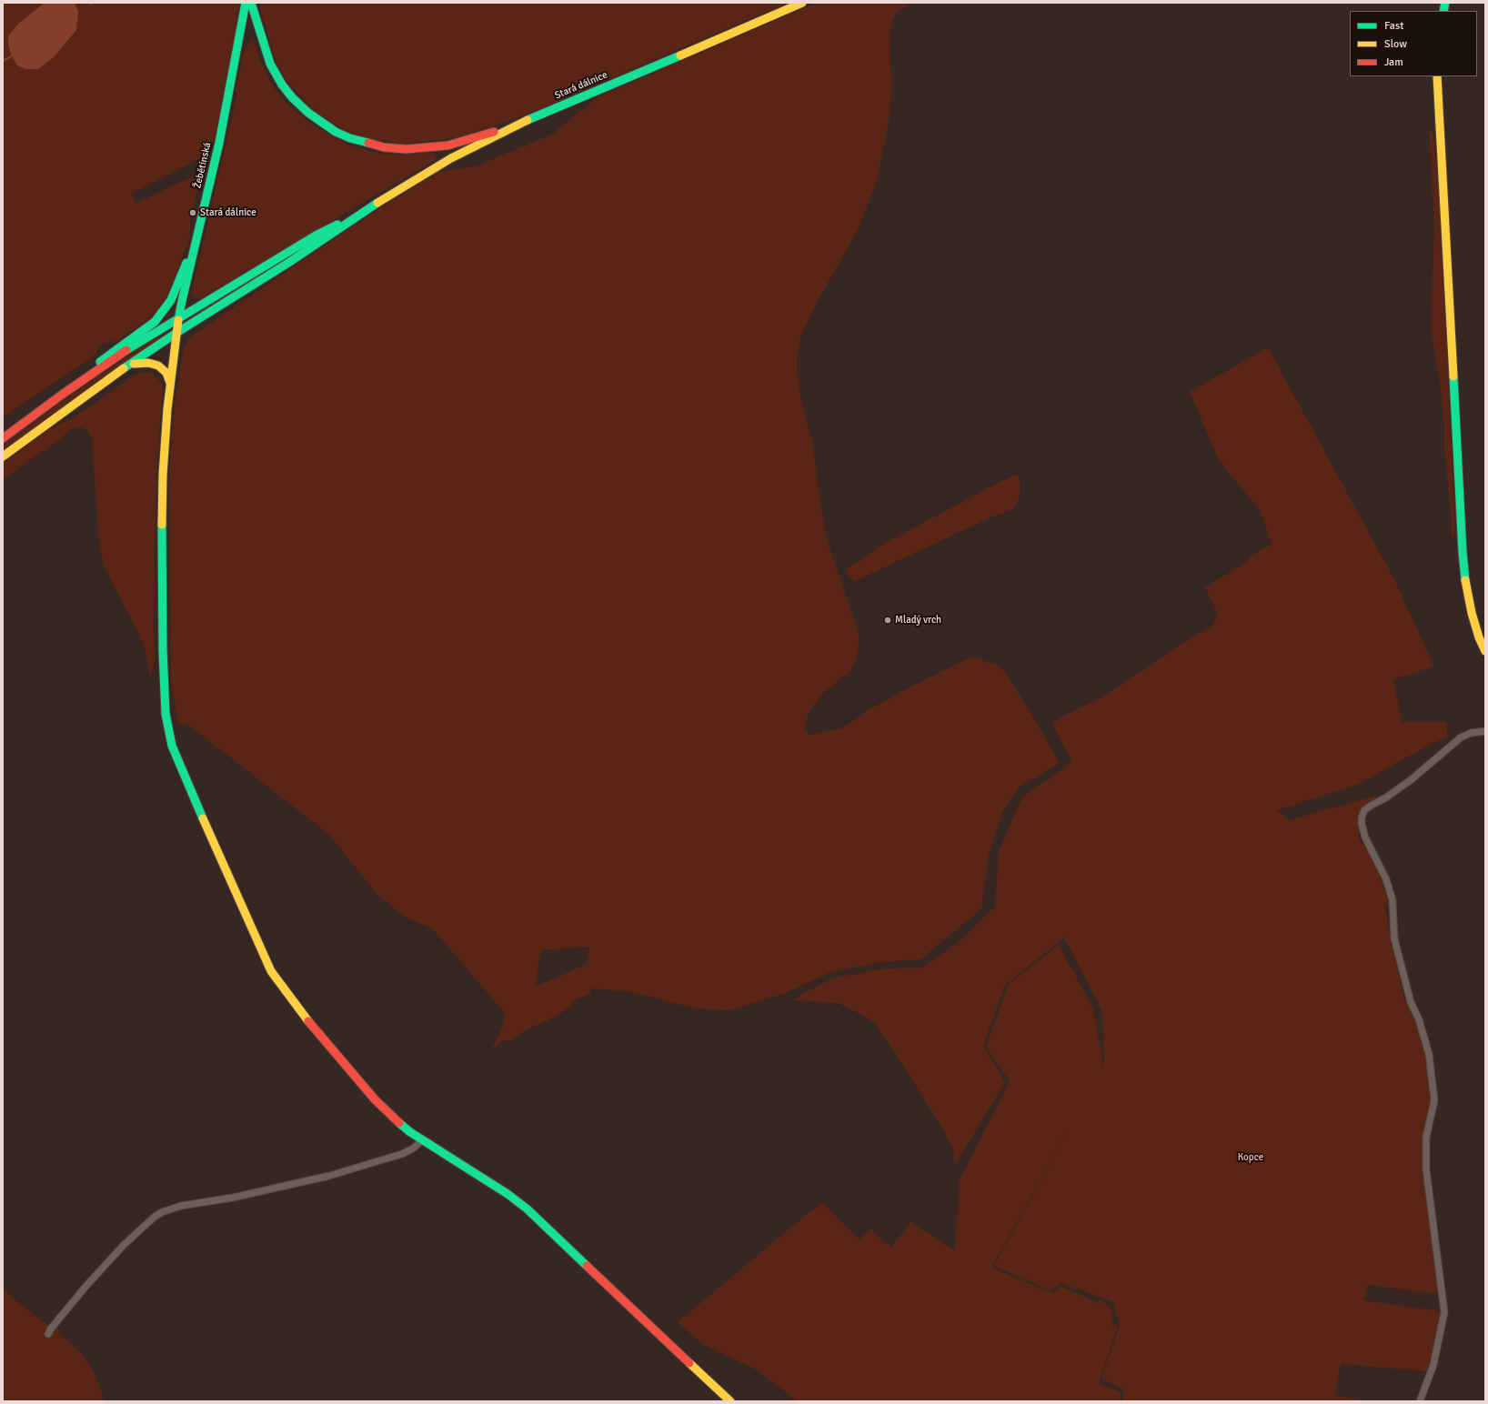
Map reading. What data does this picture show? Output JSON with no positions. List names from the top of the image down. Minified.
{"streets":{"street":["Stará dálnice","Žebětínská"]},"crossings":[["Stará dálnice","Žebětínská"]],"parks":["Kopce"],"places":["Stará dálnice","Mladý vrch"],"legend":["Fast","Slow","Jam"]}
